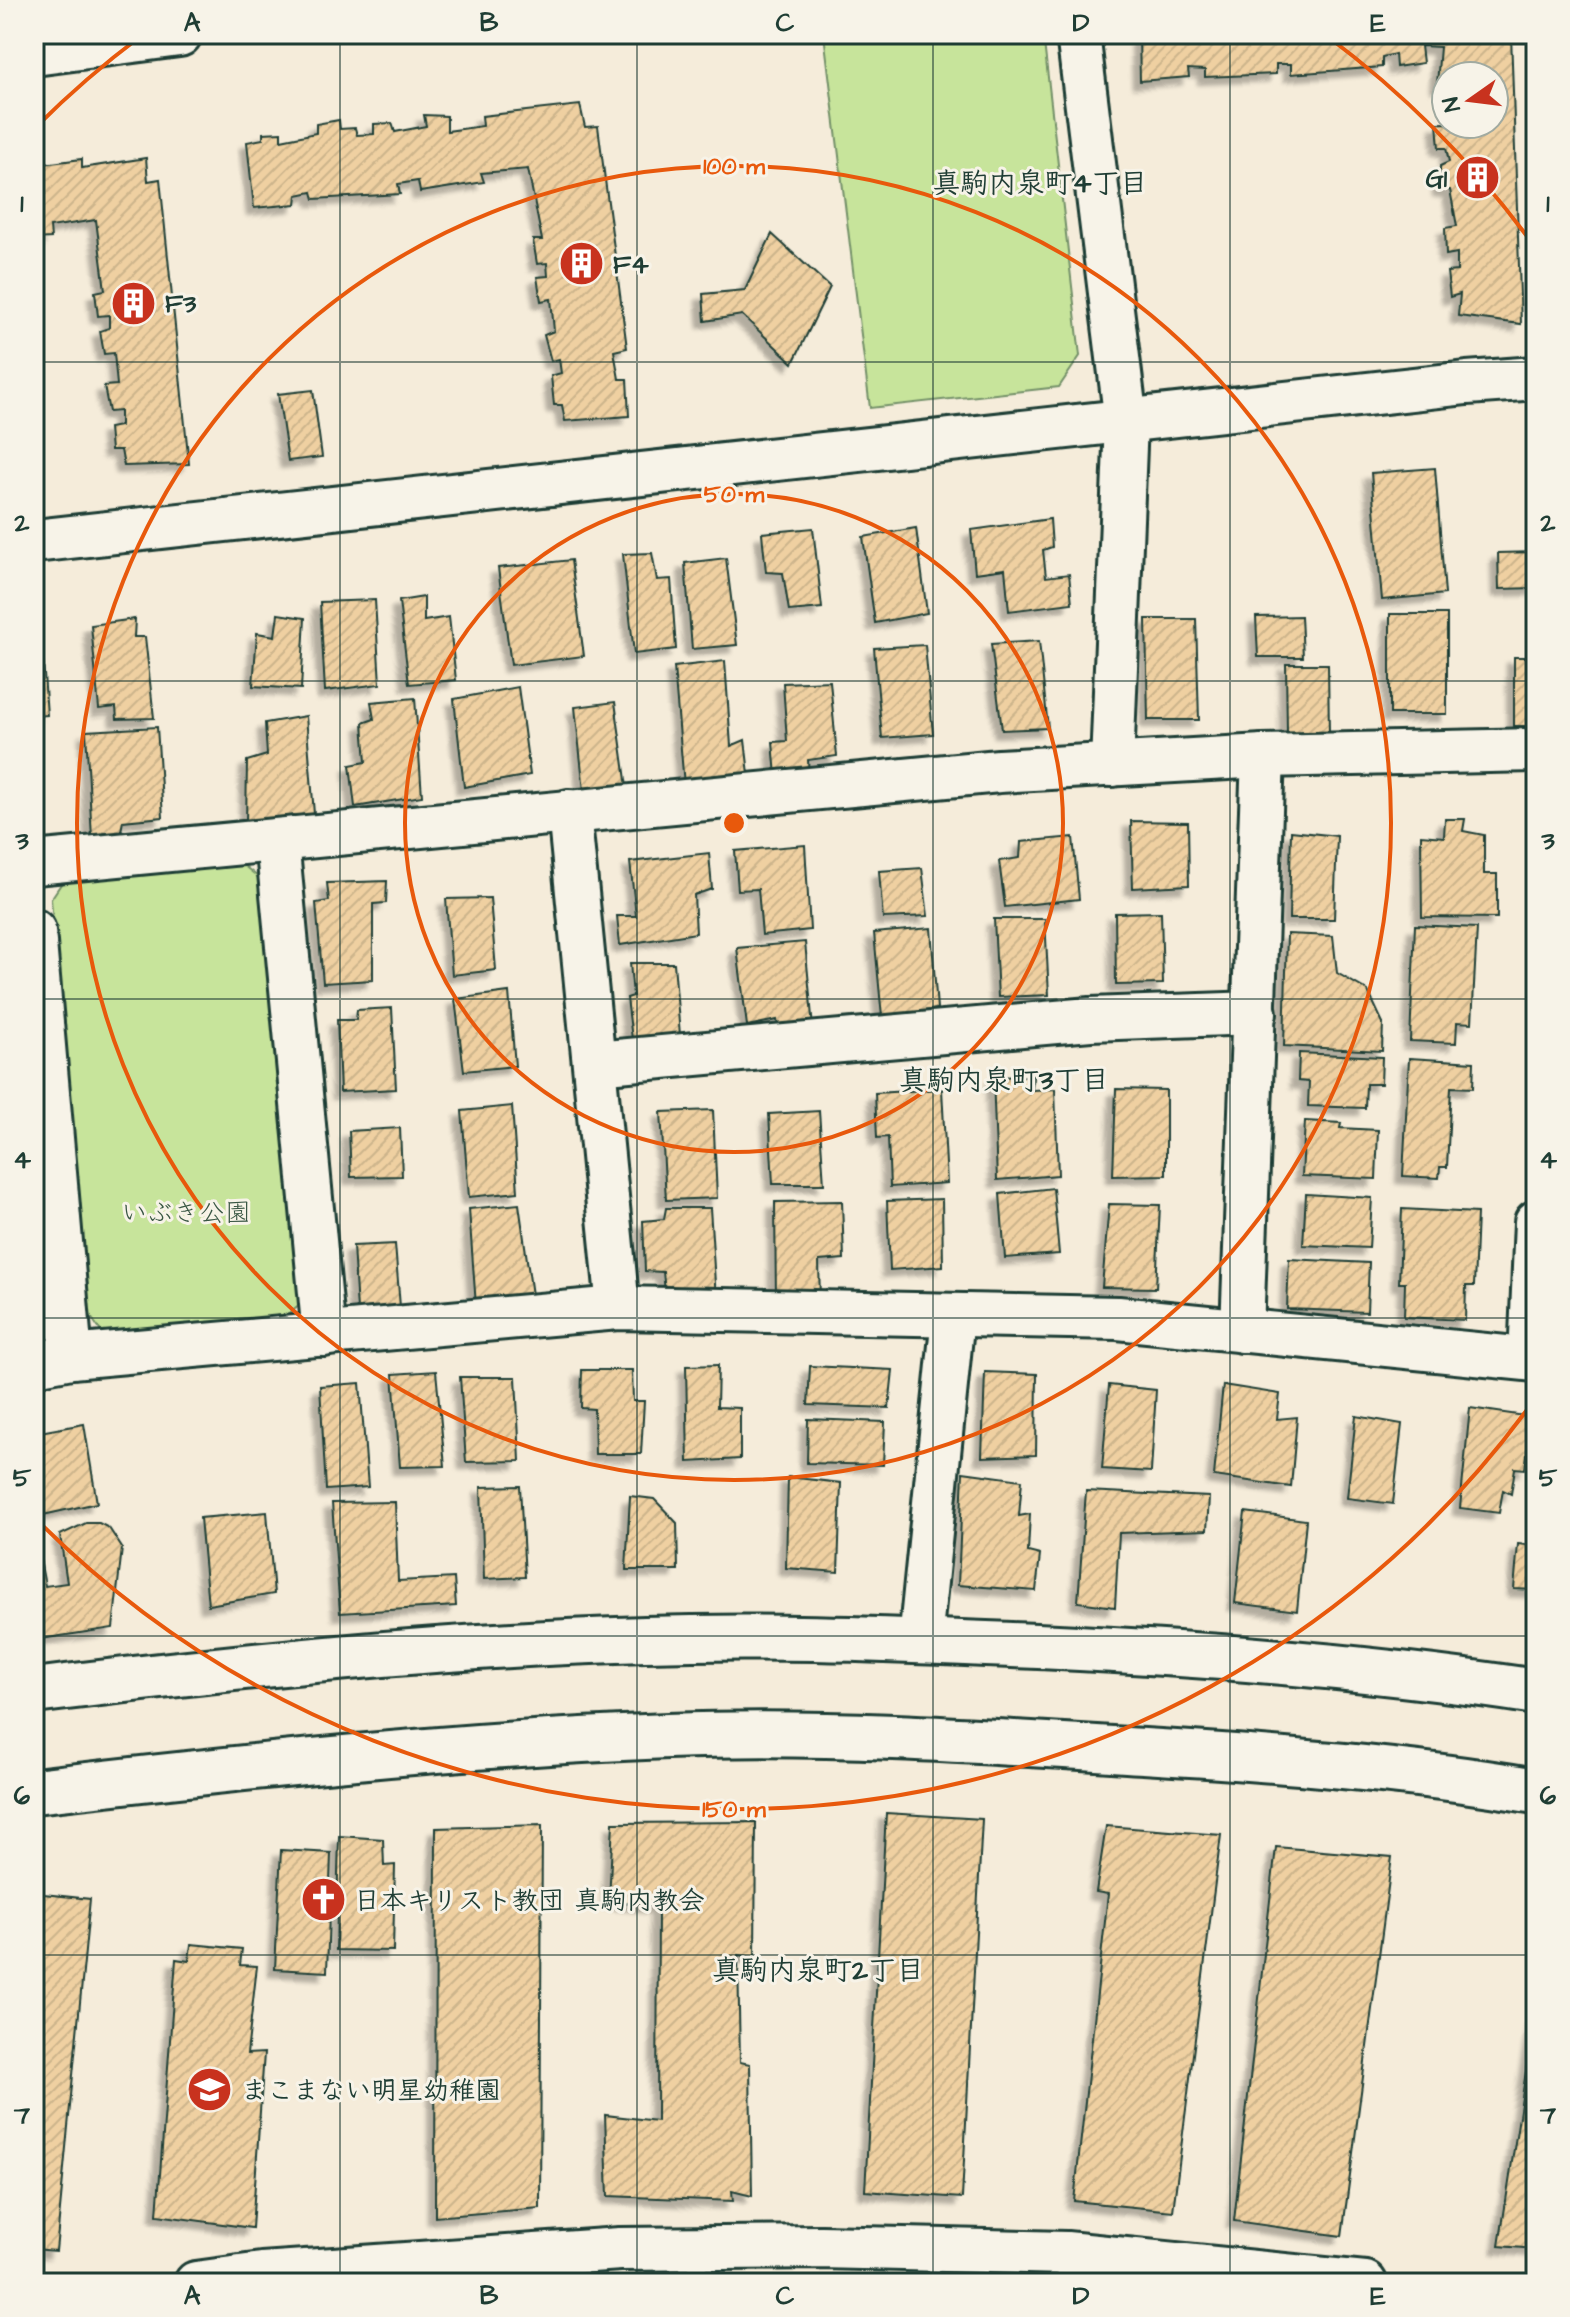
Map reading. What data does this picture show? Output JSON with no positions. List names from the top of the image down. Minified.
{"districts":["真駒内泉町4丁目","真駒内泉町3丁目","真駒内泉町2丁目"],"parks":["いぶき公園"],"places":{"building":["G1","F4","F3"],"church":["日本キリスト教団 真駒内教会"],"school or university":["まこまない明星幼稚園"]},"north":"left","grid":{"columns":["A","B","C","D","E"],"rows":["1","2","3","4","5","6","7"]},"rings":["100 m","50 m","150 m"]}
